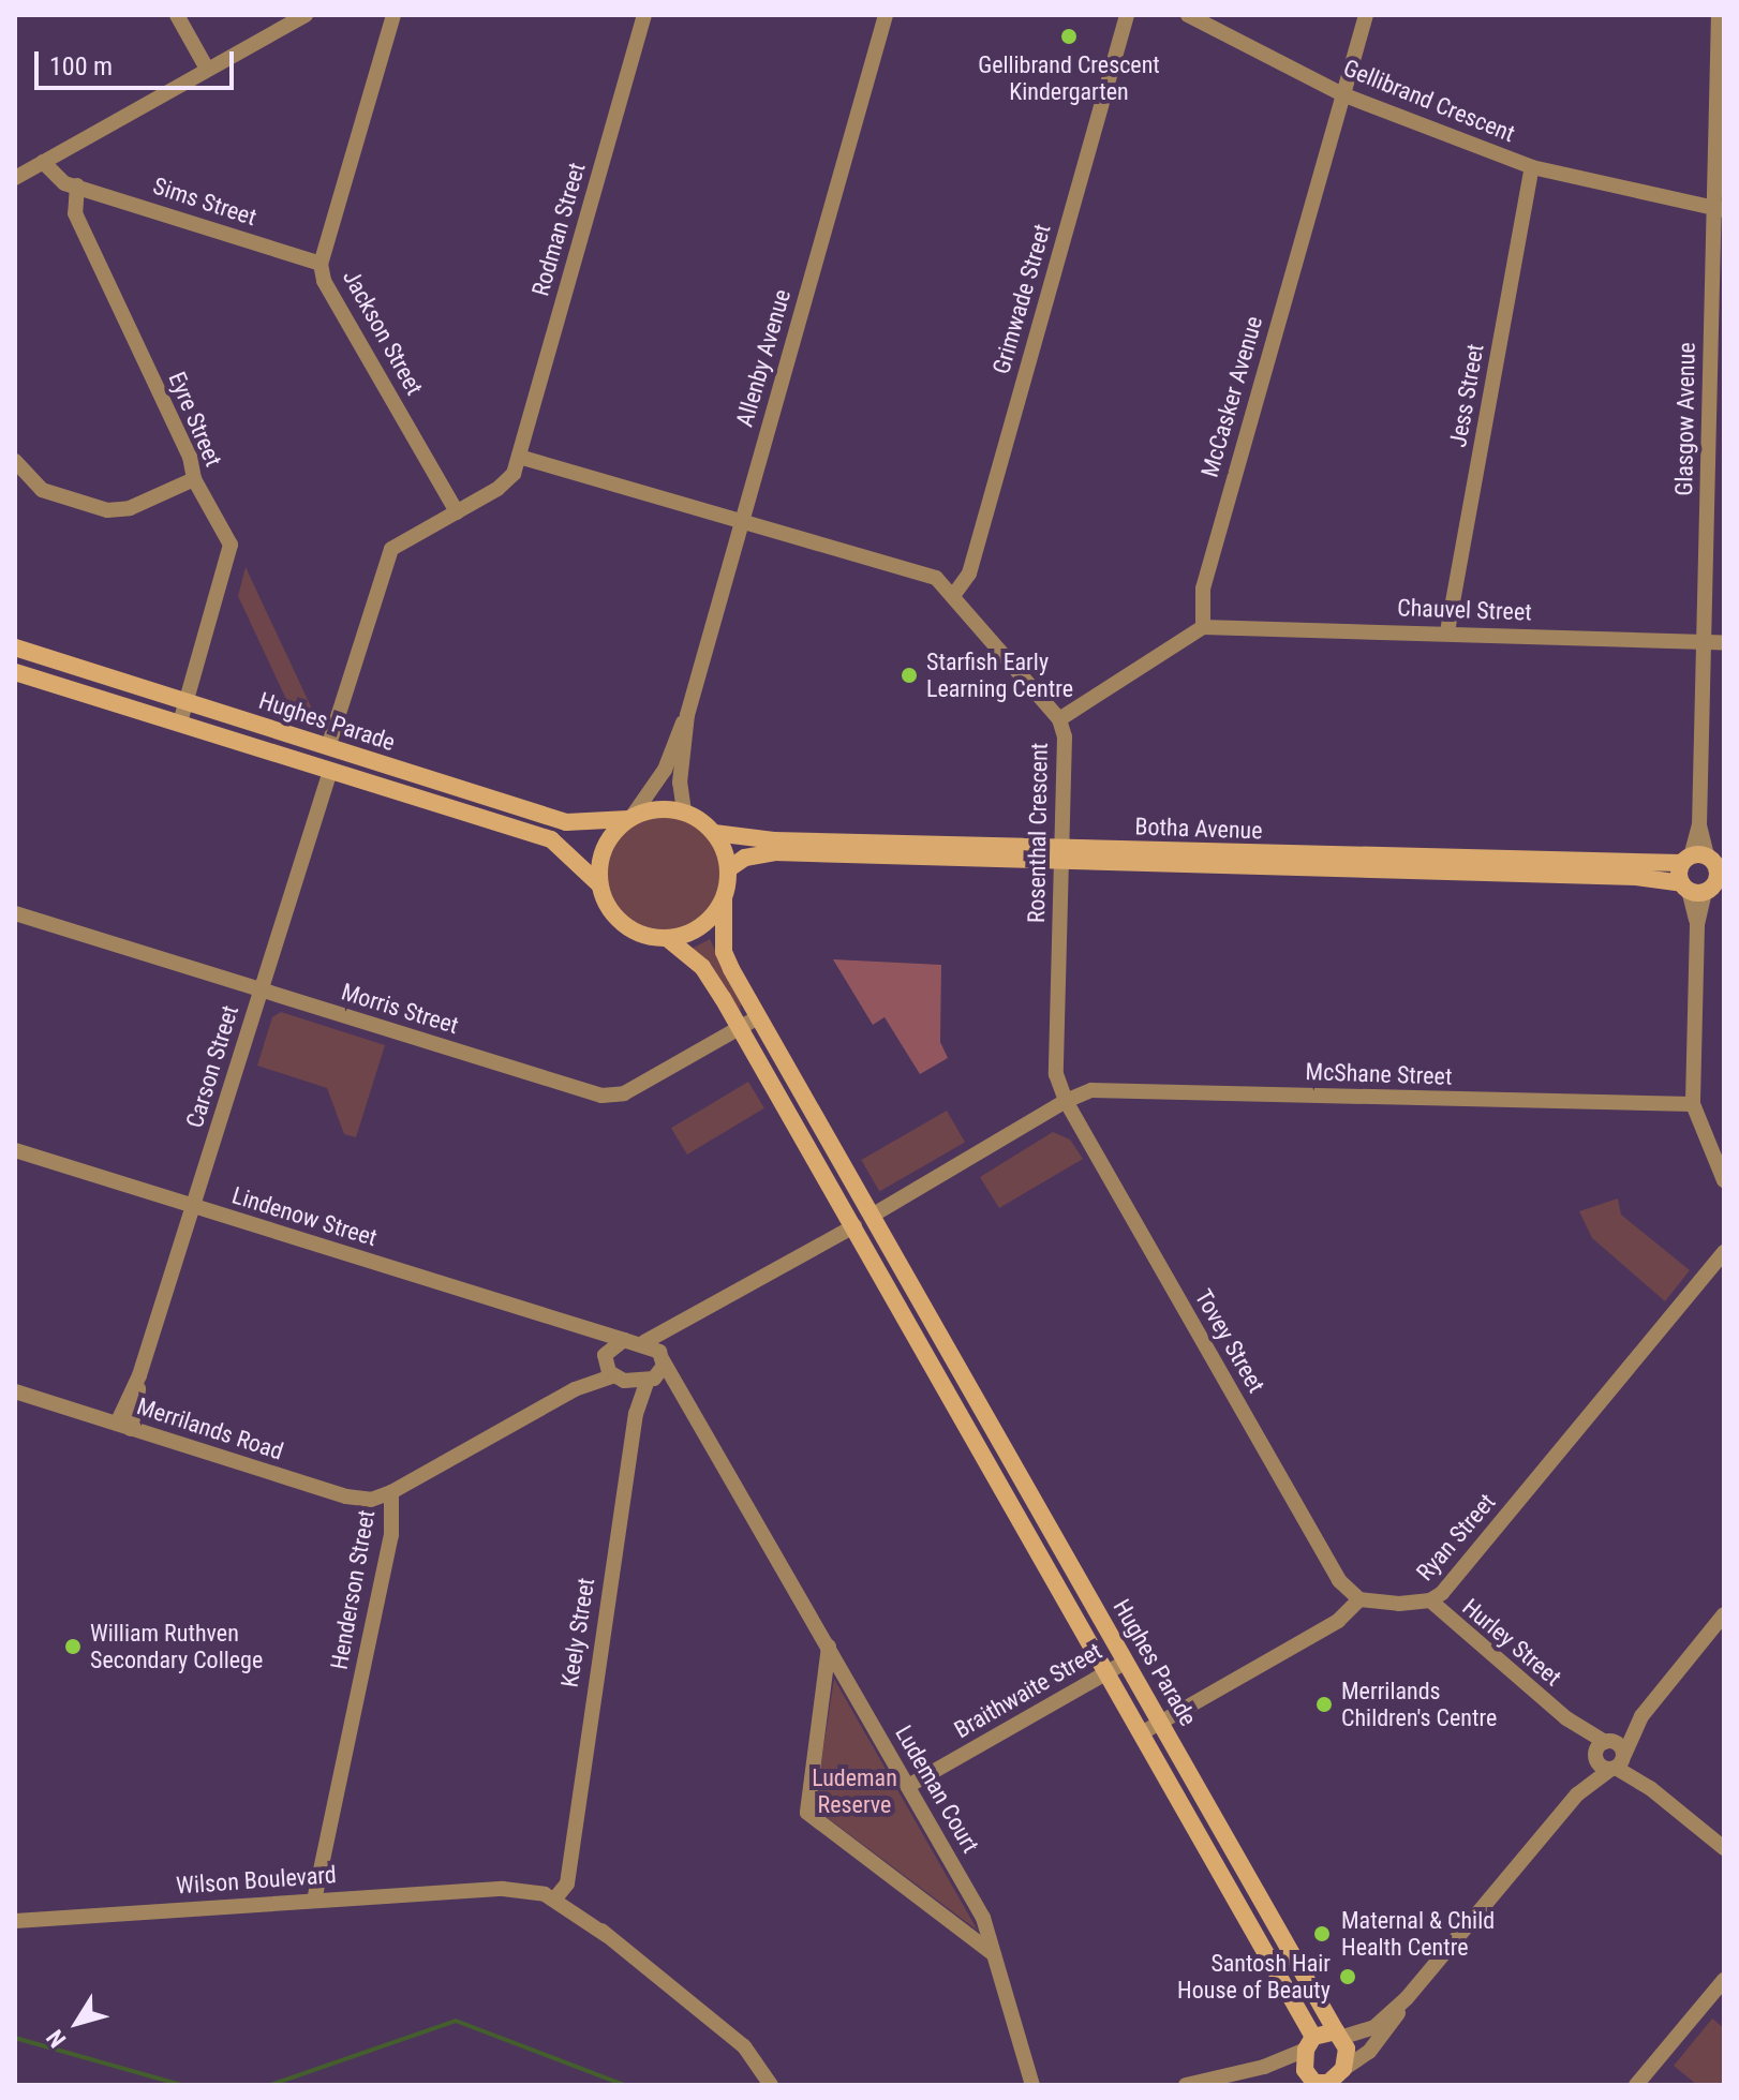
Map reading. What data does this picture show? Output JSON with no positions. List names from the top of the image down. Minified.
{"streets":{"street":["Gellibrand Crescent","Sims Street","Rodman Street","Grimwade Street","Jackson Street","Allenby Avenue","Jess Street","McCasker Avenue","Eyre Street","Glasgow Avenue","Chauvel Street","Hughes Parade","Botha Avenue","Rosenthal Crescent","Morris Street","Carson Street","McShane Street","Lindenow Street","Tovey Street","Merrilands Road","Ryan Street","Henderson Street","Keely Street","Hurley Street","Braithwaite Street","Ludeman Court","Wilson Boulevard"]},"crossings":[["Gellibrand Crescent","Jess Street"],["Gellibrand Crescent","McCasker Avenue"],["Gellibrand Crescent","Glasgow Avenue"],["Sims Street","Jackson Street"],["Sims Street","Eyre Street"],["Rodman Street","Rosenthal Crescent"],["Grimwade Street","Rosenthal Crescent"],["Allenby Avenue","Hughes Parade"],["Allenby Avenue","Botha Avenue"],["Allenby Avenue","Rosenthal Crescent"],["Jess Street","Chauvel Street"],["McCasker Avenue","Chauvel Street"],["Eyre Street","Hughes Parade"],["Glasgow Avenue","Chauvel Street"],["Glasgow Avenue","Botha Avenue"],["Hughes Parade","Botha Avenue"],["Hughes Parade","Morris Street"],["Hughes Parade","Carson Street"],["Hughes Parade","Braithwaite Street"],["Botha Avenue","Rosenthal Crescent"],["Rosenthal Crescent","McShane Street"],["Rosenthal Crescent","Tovey Street"],["Morris Street","Carson Street"],["Carson Street","Lindenow Street"],["Carson Street","Merrilands Road"],["McShane Street","Tovey Street"],["Lindenow Street","Henderson Street"],["Lindenow Street","Keely Street"],["Lindenow Street","Ludeman Court"],["Tovey Street","Ryan Street"],["Merrilands Road","Henderson Street"],["Ryan Street","Hurley Street"],["Henderson Street","Keely Street"],["Henderson Street","Ludeman Court"],["Henderson Street","Wilson Boulevard"],["Keely Street","Ludeman Court"],["Keely Street","Wilson Boulevard"],["Braithwaite Street","Ludeman Court"]],"parks":["Ludeman Reserve"],"places":["Gellibrand Crescent Kindergarten","Starfish Early Learning Centre","William Ruthven Secondary College","Merrilands Children's Centre","Maternal & Child Health Centre","Santosh Hair House of Beauty"],"scale_bar":"100 m","north":"bottom left"}
